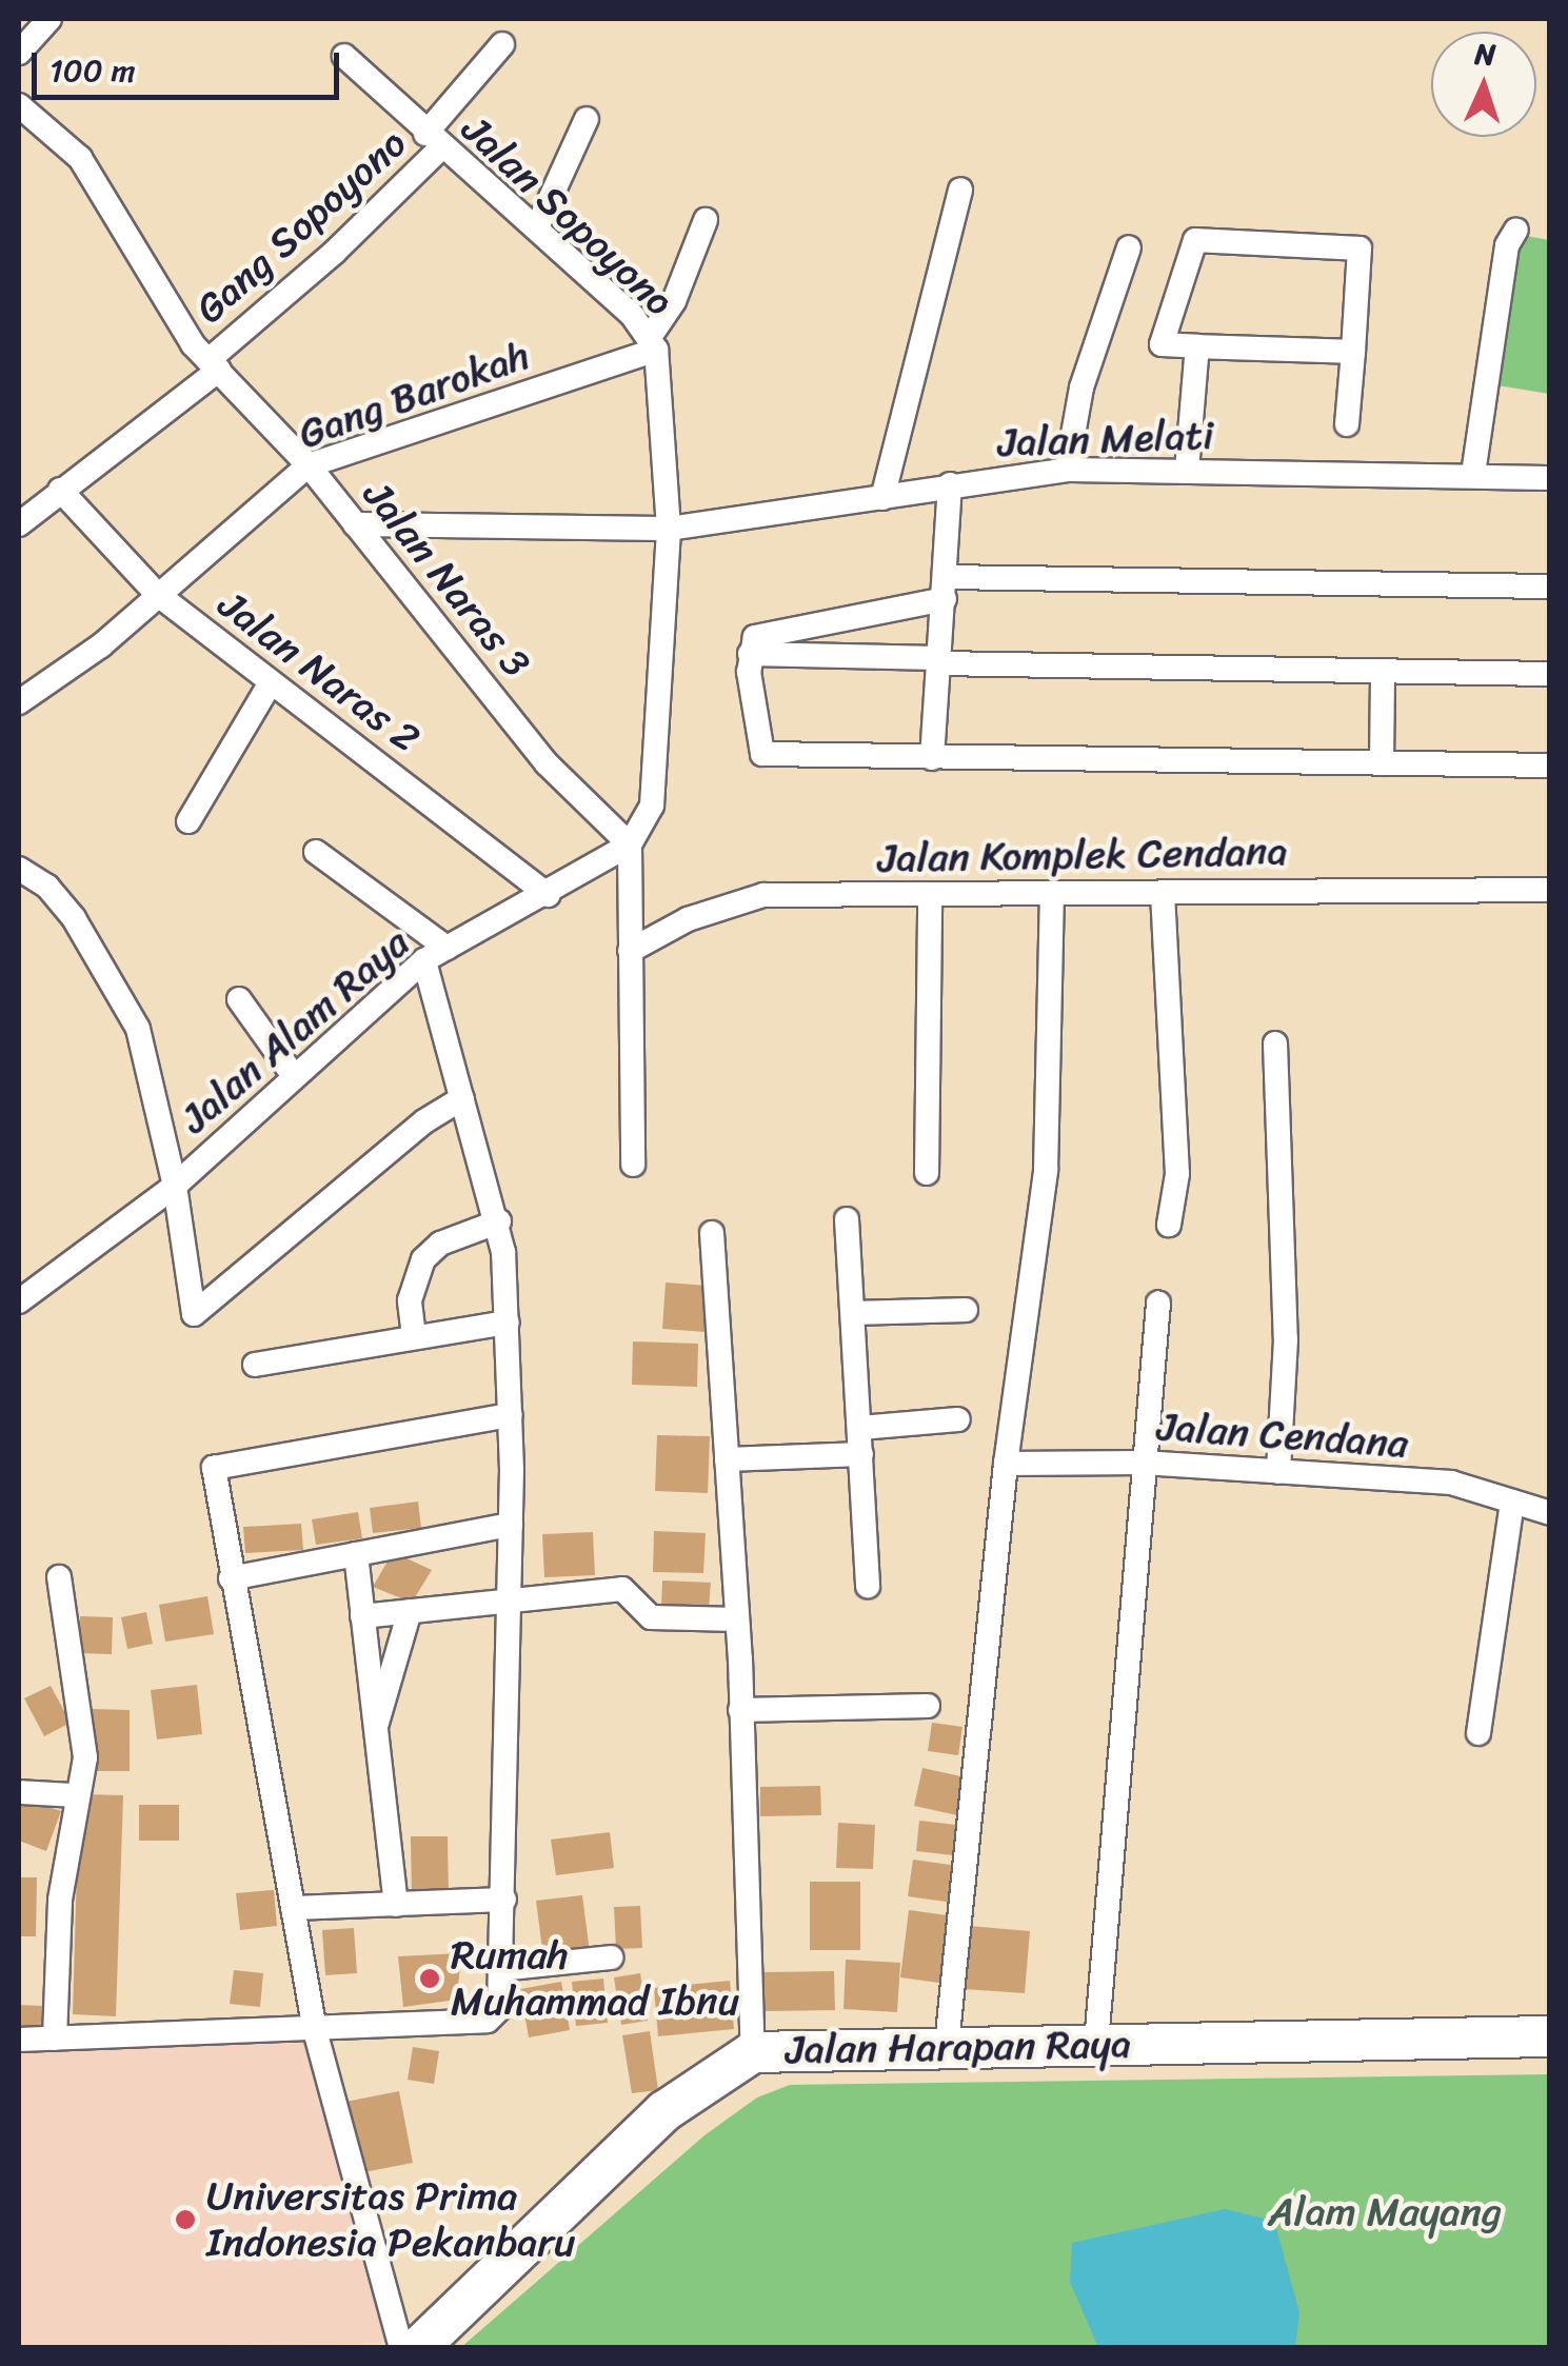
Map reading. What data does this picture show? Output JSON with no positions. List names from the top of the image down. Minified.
{"streets":{"main road":["Jalan Harapan Raya"],"street":["Jalan Sopoyono","Gang Sopoyono","Gang Barokah","Jalan Melati","Jalan Naras 3","Jalan Naras 2","Jalan Komplek Cendana","Jalan Alam Raya","Jalan Cendana"]},"crossings":[["Jalan Sopoyono","Gang Sopoyono"],["Jalan Sopoyono","Gang Barokah"],["Jalan Sopoyono","Jalan Melati"],["Gang Sopoyono","Jalan Naras 3"],["Gang Sopoyono","Jalan Naras 2"],["Gang Barokah","Jalan Naras 3"],["Gang Barokah","Jalan Naras 2"],["Jalan Melati","Jalan Naras 3"],["Jalan Naras 3","Jalan Alam Raya"],["Jalan Naras 2","Jalan Alam Raya"]],"parks":["Alam Mayang"],"places":["Rumah Muhammad Ibnu","Universitas Prima Indonesia Pekanbaru"],"scale_bar":"100 m","north":"top"}
